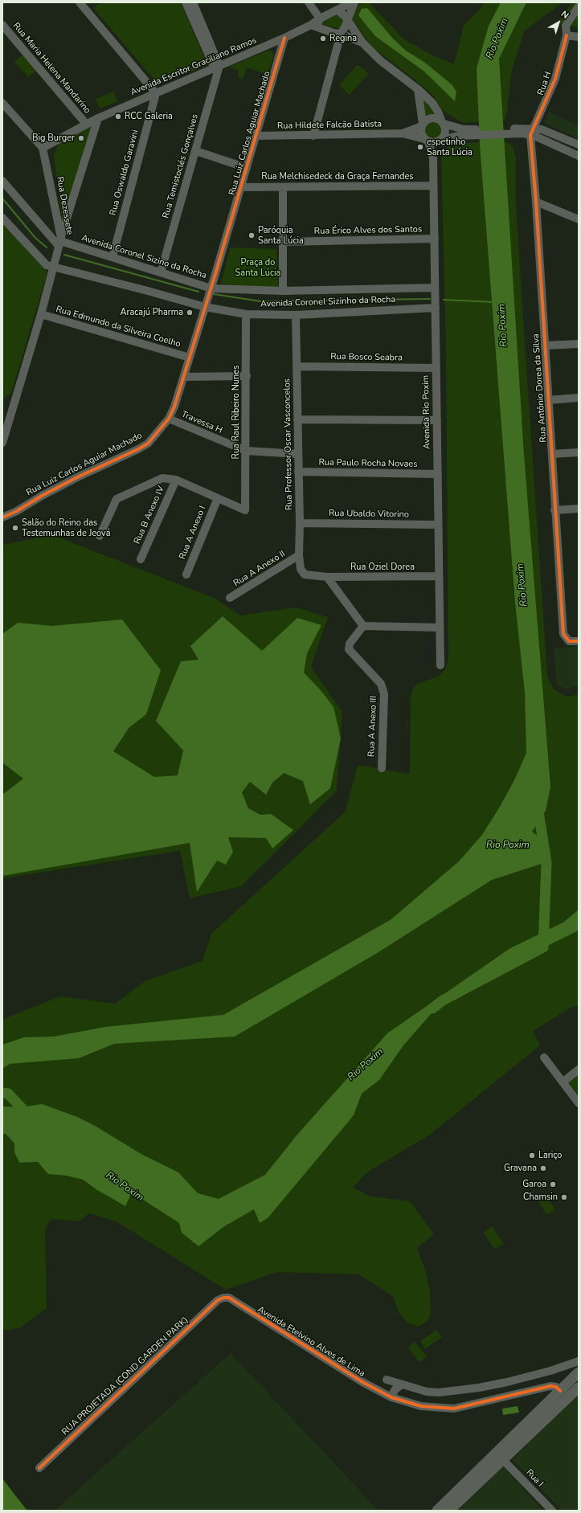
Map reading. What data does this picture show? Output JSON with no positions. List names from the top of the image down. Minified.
{"streets":{"street":["Avenida Escritor Graciliano Ramos","Rua Maria Helena Mandarino","Rua H","Rua Hildete Falcão Batista","Rua Luiz Carlos Aguiar Machado","Rua Temistoclés Gonçalves","Rua Oswaldo Garavini","Rua Melchisedeck da Graça Fernandes","Rua Dezessete","Rua Érico Alves dos Santos","Avenida Coronel Sizino da Rocha","Avenida Coronel Sizinho da Rocha","Rua Edmundo da Silveira Coelho","Rua Bosco Seabra","Rua Antônio Dorea da Silva","Rua Raul Ribeiro Nunes","Avenida Rio Poxim","Travessa H","Rua Professor Oscar Vasconcelos","Rua Paulo Rocha Novaes","Rua Ubaldo Vitorino","Rua B Anexo IV","Rua A Anexo I","Rua Oziel Dorea","Rua A Anexo II","Rua A Anexo III","Avenida Etelvino Alves de Lima","RUA PROJETADA (COND GARDEN PARK)","Rua I"]},"crossings":[["Avenida Escritor Graciliano Ramos","Rua Maria Helena Mandarino"],["Avenida Escritor Graciliano Ramos","Rua Hildete Falcão Batista"],["Avenida Escritor Graciliano Ramos","Rua Luiz Carlos Aguiar Machado"],["Avenida Escritor Graciliano Ramos","Rua Temistoclés Gonçalves"],["Avenida Escritor Graciliano Ramos","Rua Oswaldo Garavini"],["Avenida Escritor Graciliano Ramos","Rua Dezessete"],["Rua H","Rua Antônio Dorea da Silva"],["Rua Hildete Falcão Batista","Rua Luiz Carlos Aguiar Machado"],["Rua Hildete Falcão Batista","Avenida Rio Poxim"],["Rua Luiz Carlos Aguiar Machado","Rua Melchisedeck da Graça Fernandes"],["Rua Luiz Carlos Aguiar Machado","Avenida Coronel Sizino da Rocha"],["Rua Luiz Carlos Aguiar Machado","Avenida Coronel Sizinho da Rocha"],["Rua Luiz Carlos Aguiar Machado","Rua Edmundo da Silveira Coelho"],["Rua Luiz Carlos Aguiar Machado","Travessa H"],["Rua Temistoclés Gonçalves","Avenida Coronel Sizino da Rocha"],["Rua Oswaldo Garavini","Avenida Coronel Sizino da Rocha"],["Rua Melchisedeck da Graça Fernandes","Avenida Rio Poxim"],["Rua Dezessete","Avenida Coronel Sizino da Rocha"],["Rua Dezessete","Avenida Coronel Sizinho da Rocha"],["Rua Dezessete","Rua Edmundo da Silveira Coelho"],["Rua Érico Alves dos Santos","Avenida Rio Poxim"],["Avenida Coronel Sizino da Rocha","Avenida Rio Poxim"],["Avenida Coronel Sizinho da Rocha","Rua Raul Ribeiro Nunes"],["Avenida Coronel Sizinho da Rocha","Avenida Rio Poxim"],["Avenida Coronel Sizinho da Rocha","Rua Professor Oscar Vasconcelos"],["Rua Bosco Seabra","Avenida Rio Poxim"],["Rua Bosco Seabra","Rua Professor Oscar Vasconcelos"],["Rua Raul Ribeiro Nunes","Travessa H"],["Rua Raul Ribeiro Nunes","Rua A Anexo I"],["Avenida Rio Poxim","Rua Paulo Rocha Novaes"],["Avenida Rio Poxim","Rua Ubaldo Vitorino"],["Avenida Rio Poxim","Rua Oziel Dorea"],["Travessa H","Rua Professor Oscar Vasconcelos"],["Rua Professor Oscar Vasconcelos","Rua Paulo Rocha Novaes"],["Rua Professor Oscar Vasconcelos","Rua Ubaldo Vitorino"],["Rua Professor Oscar Vasconcelos","Rua Oziel Dorea"],["Rua Professor Oscar Vasconcelos","Rua A Anexo II"],["Avenida Etelvino Alves de Lima","RUA PROJETADA (COND GARDEN PARK)"]],"water":["Rio Poxim"],"parks":["Praça do Santa Lúcia"],"places":["Regina","RCC Galeria","Big Burger","espetinho Santa Lúcia","Paróquia Santa Lúcia","Aracajú Pharma","Salão do Reino das Testemunhas de Jeová","Lariço","Gravana","Garoa","Chamsin"],"north":"top right"}
